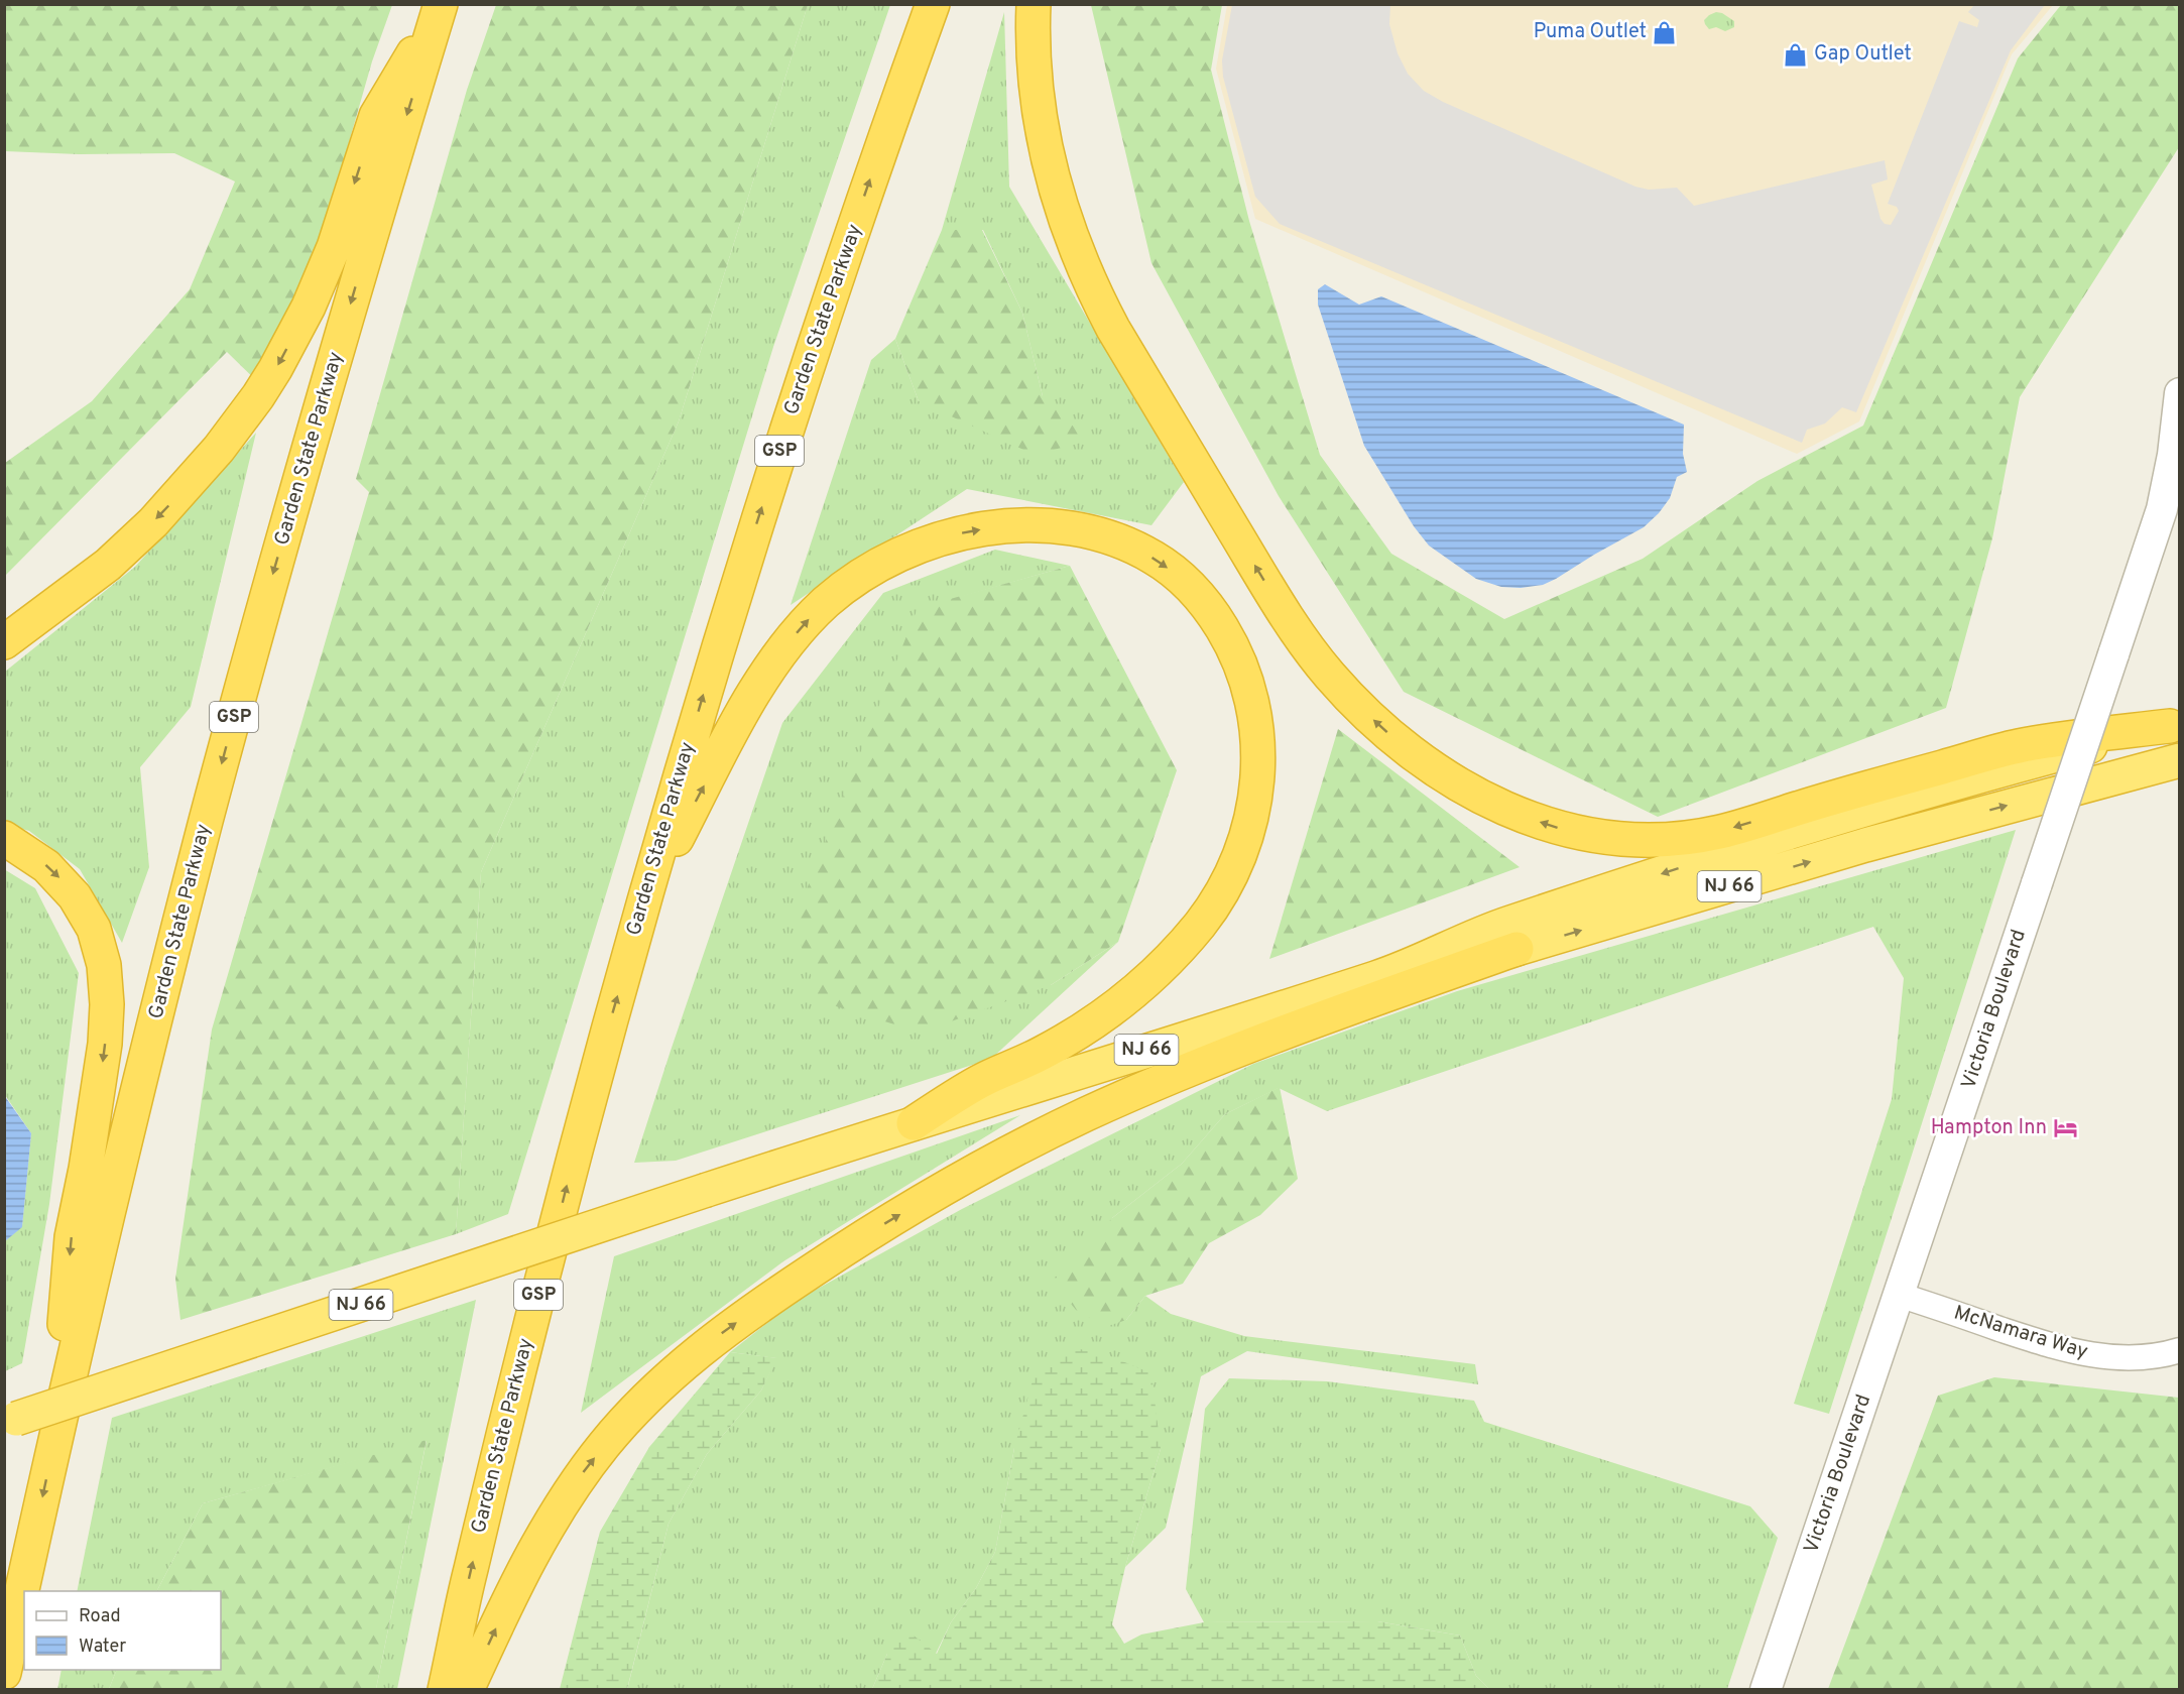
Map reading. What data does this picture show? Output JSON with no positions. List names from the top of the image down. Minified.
{"streets":{"highway":["Garden State Parkway","GSP","NJ 66"],"street":["Victoria Boulevard","McNamara Way"]},"crossings":[["Victoria Boulevard","McNamara Way"]],"places":{"shop":["Puma Outlet","Gap Outlet"],"hotel":["Hampton Inn"]},"legend":["Road","Water"]}
